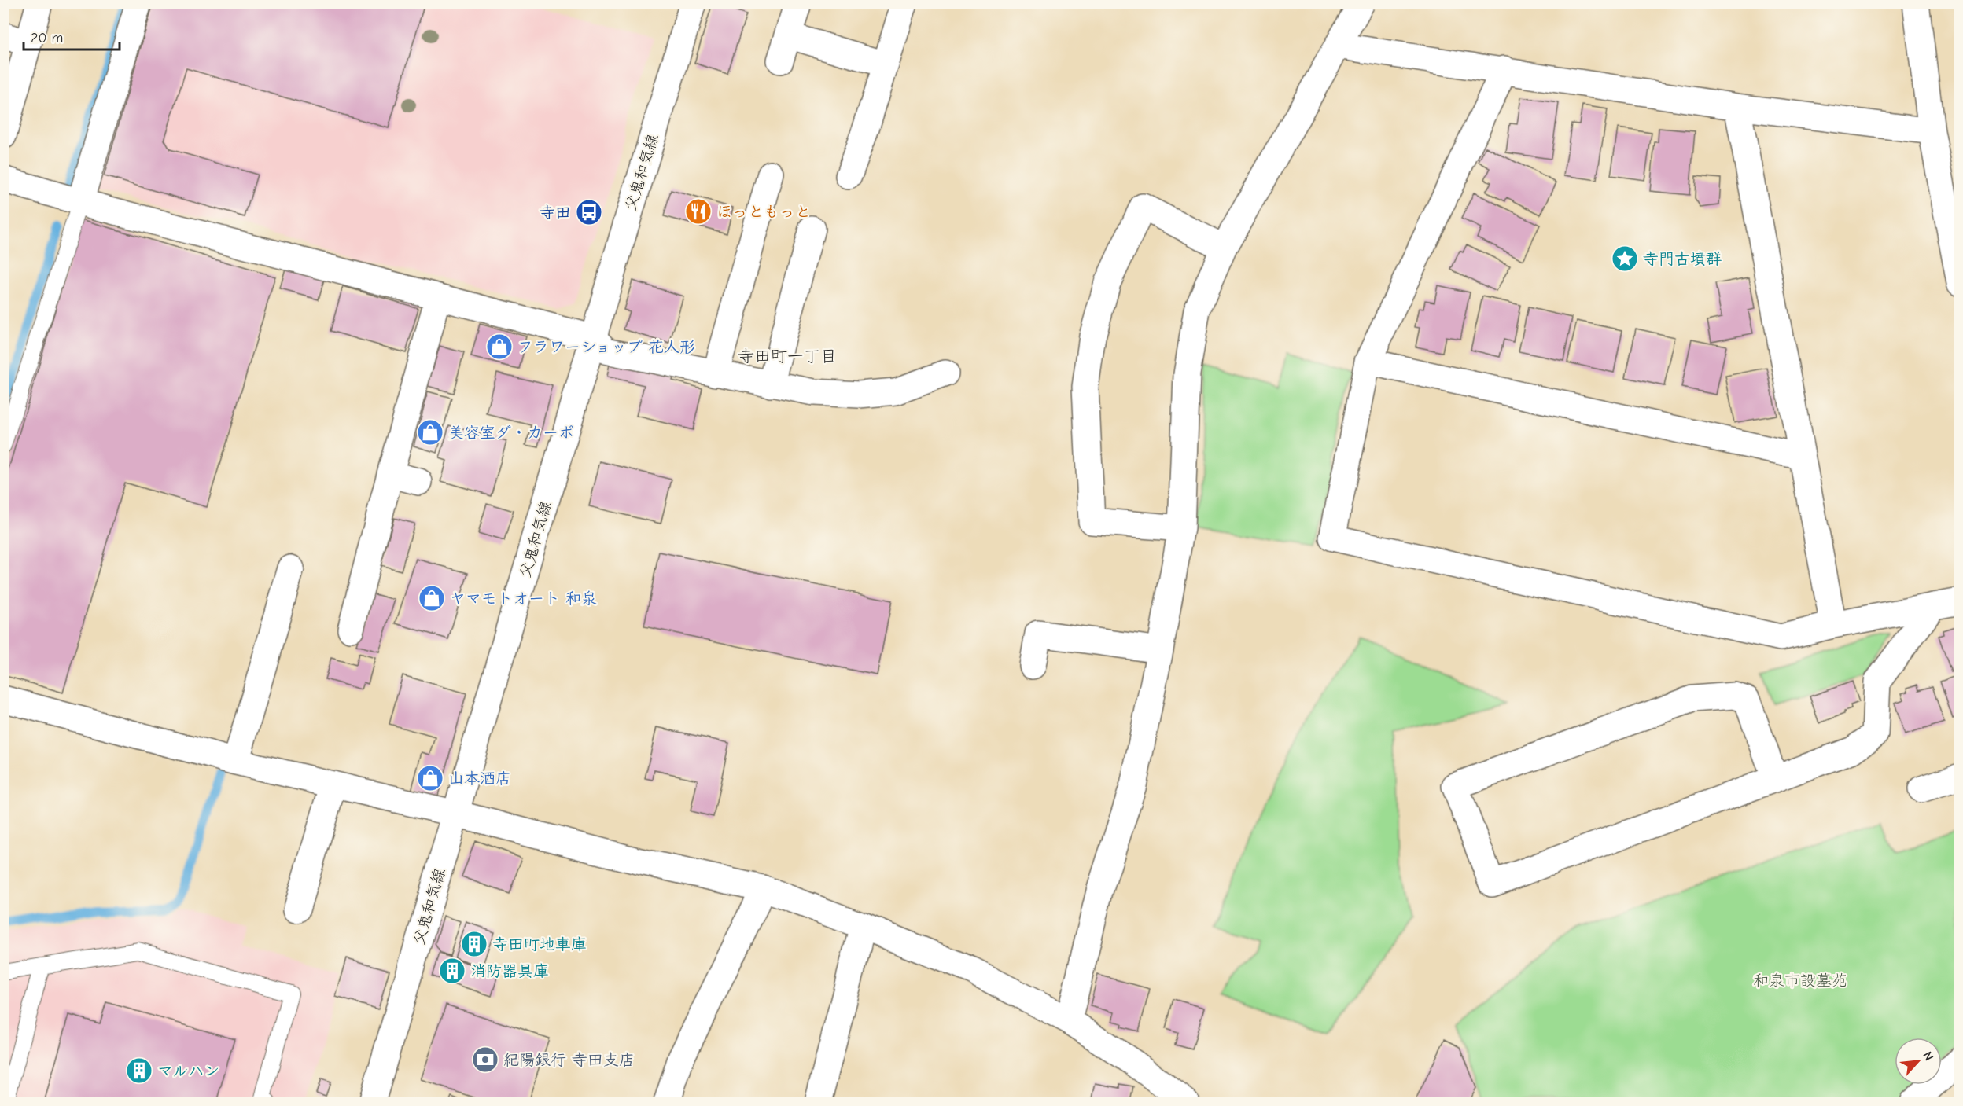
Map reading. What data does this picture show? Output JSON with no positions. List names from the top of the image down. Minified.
{"streets":{"street":["父鬼和気線"]},"districts":["寺田町一丁目"],"parks":["和泉市設墓苑"],"places":{"restaurant":["ほっともっと"],"bus stop":["寺田"],"place":["寺門古墳群"],"shop":["フラワーショップ 花人形","美容室ダ・カーポ","ヤマモトオート 和泉","山本酒店"],"building":["寺田町地車庫","消防器具庫","マルハン"],"bank":["紀陽銀行 寺田支店"]},"scale_bar":"20 m","north":"top right"}
